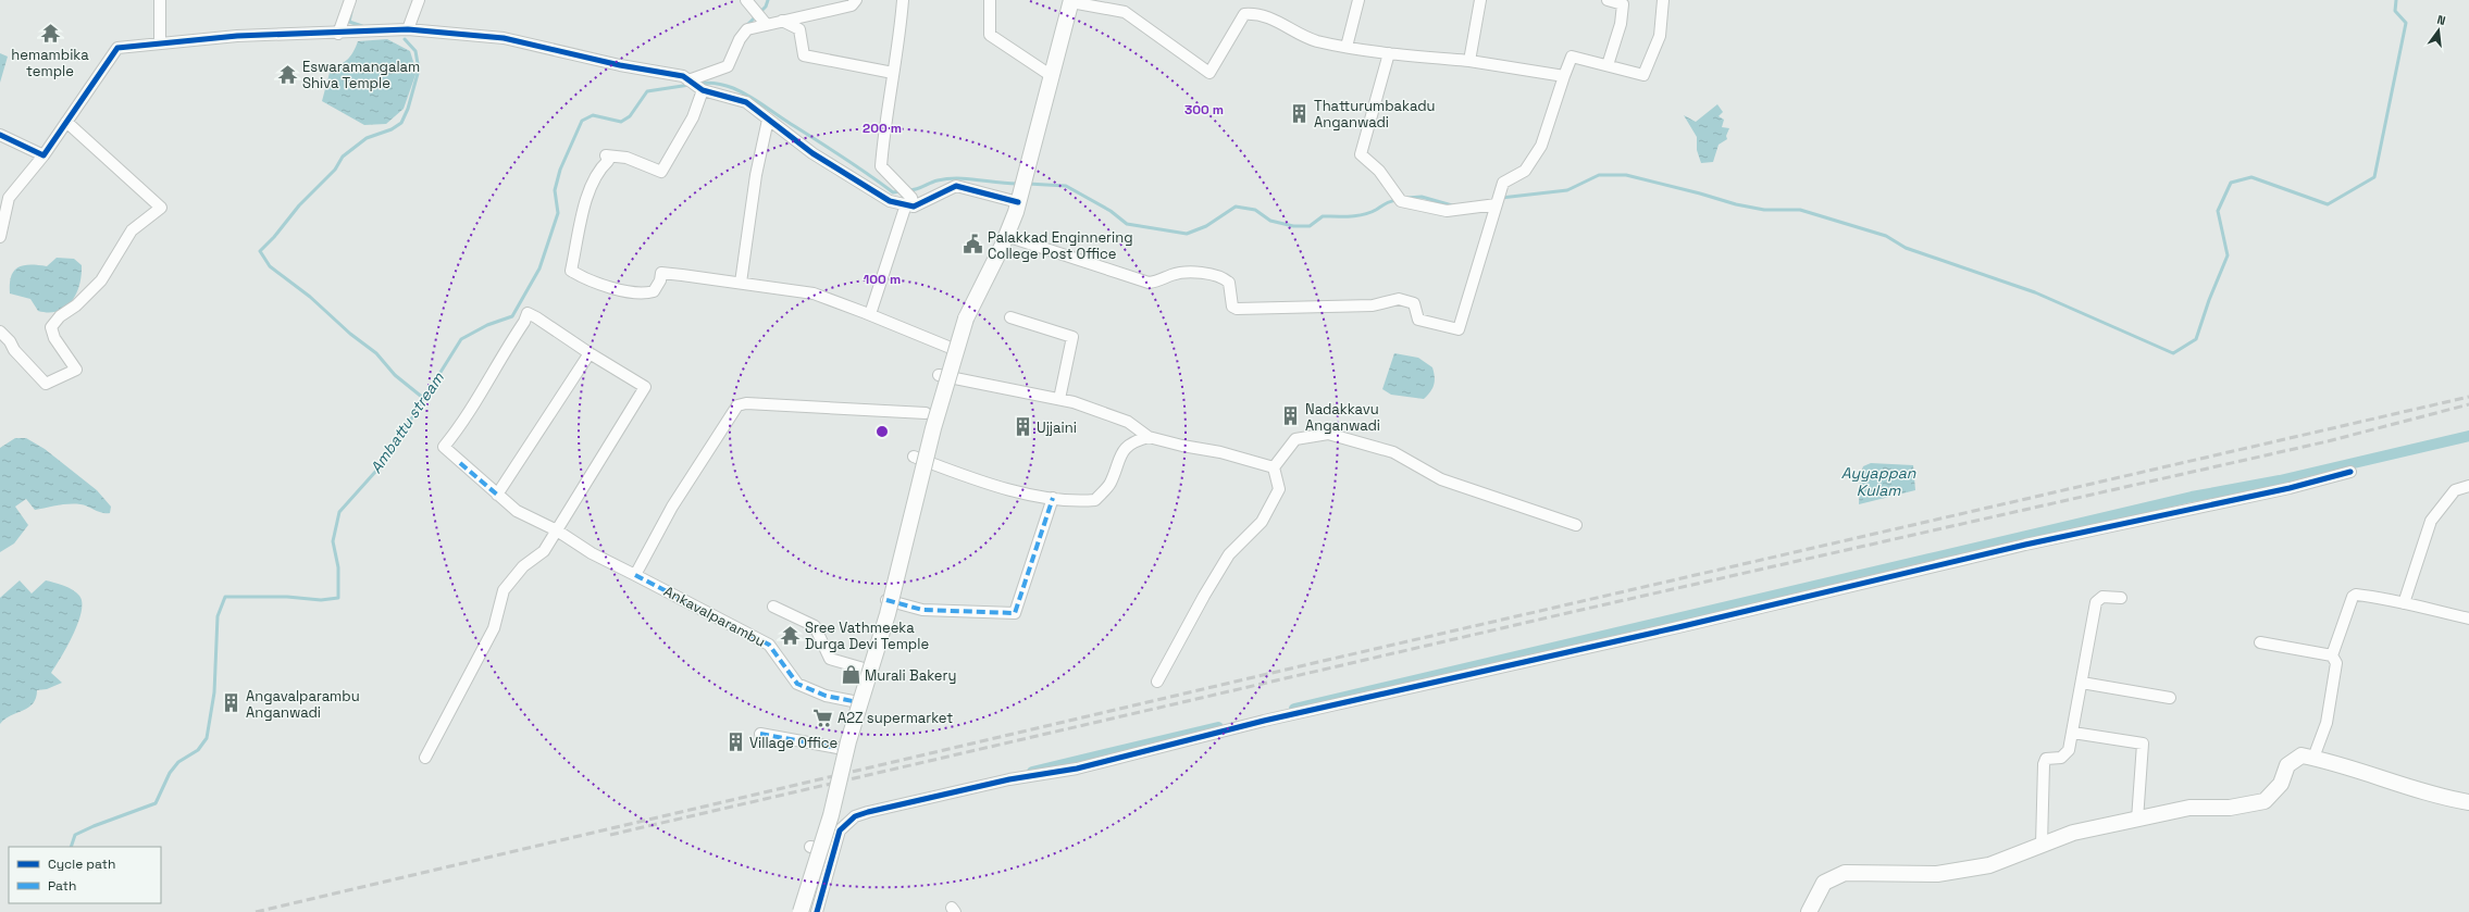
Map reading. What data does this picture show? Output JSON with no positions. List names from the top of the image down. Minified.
{"streets":{"street":["Ankavalparambu"]},"water":["Ambattu stream","Ayyappan Kulam"],"places":{"temple":["hemambika temple","Eswaramangalam Shiva Temple","Sree Vathmeeka Durga Devi Temple"],"building":["Thatturumbakadu Anganwadi","Nadakkavu Anganwadi","Ujjaini","Angavalparambu Anganwadi","Village Office"],"public building":["Palakkad Enginnering College Post Office"],"shop":["Murali Bakery"],"supermarket":["A2Z supermarket"]},"legend":["Cycle path","Path"],"north":"top","rings":["300 m","200 m","100 m"]}
